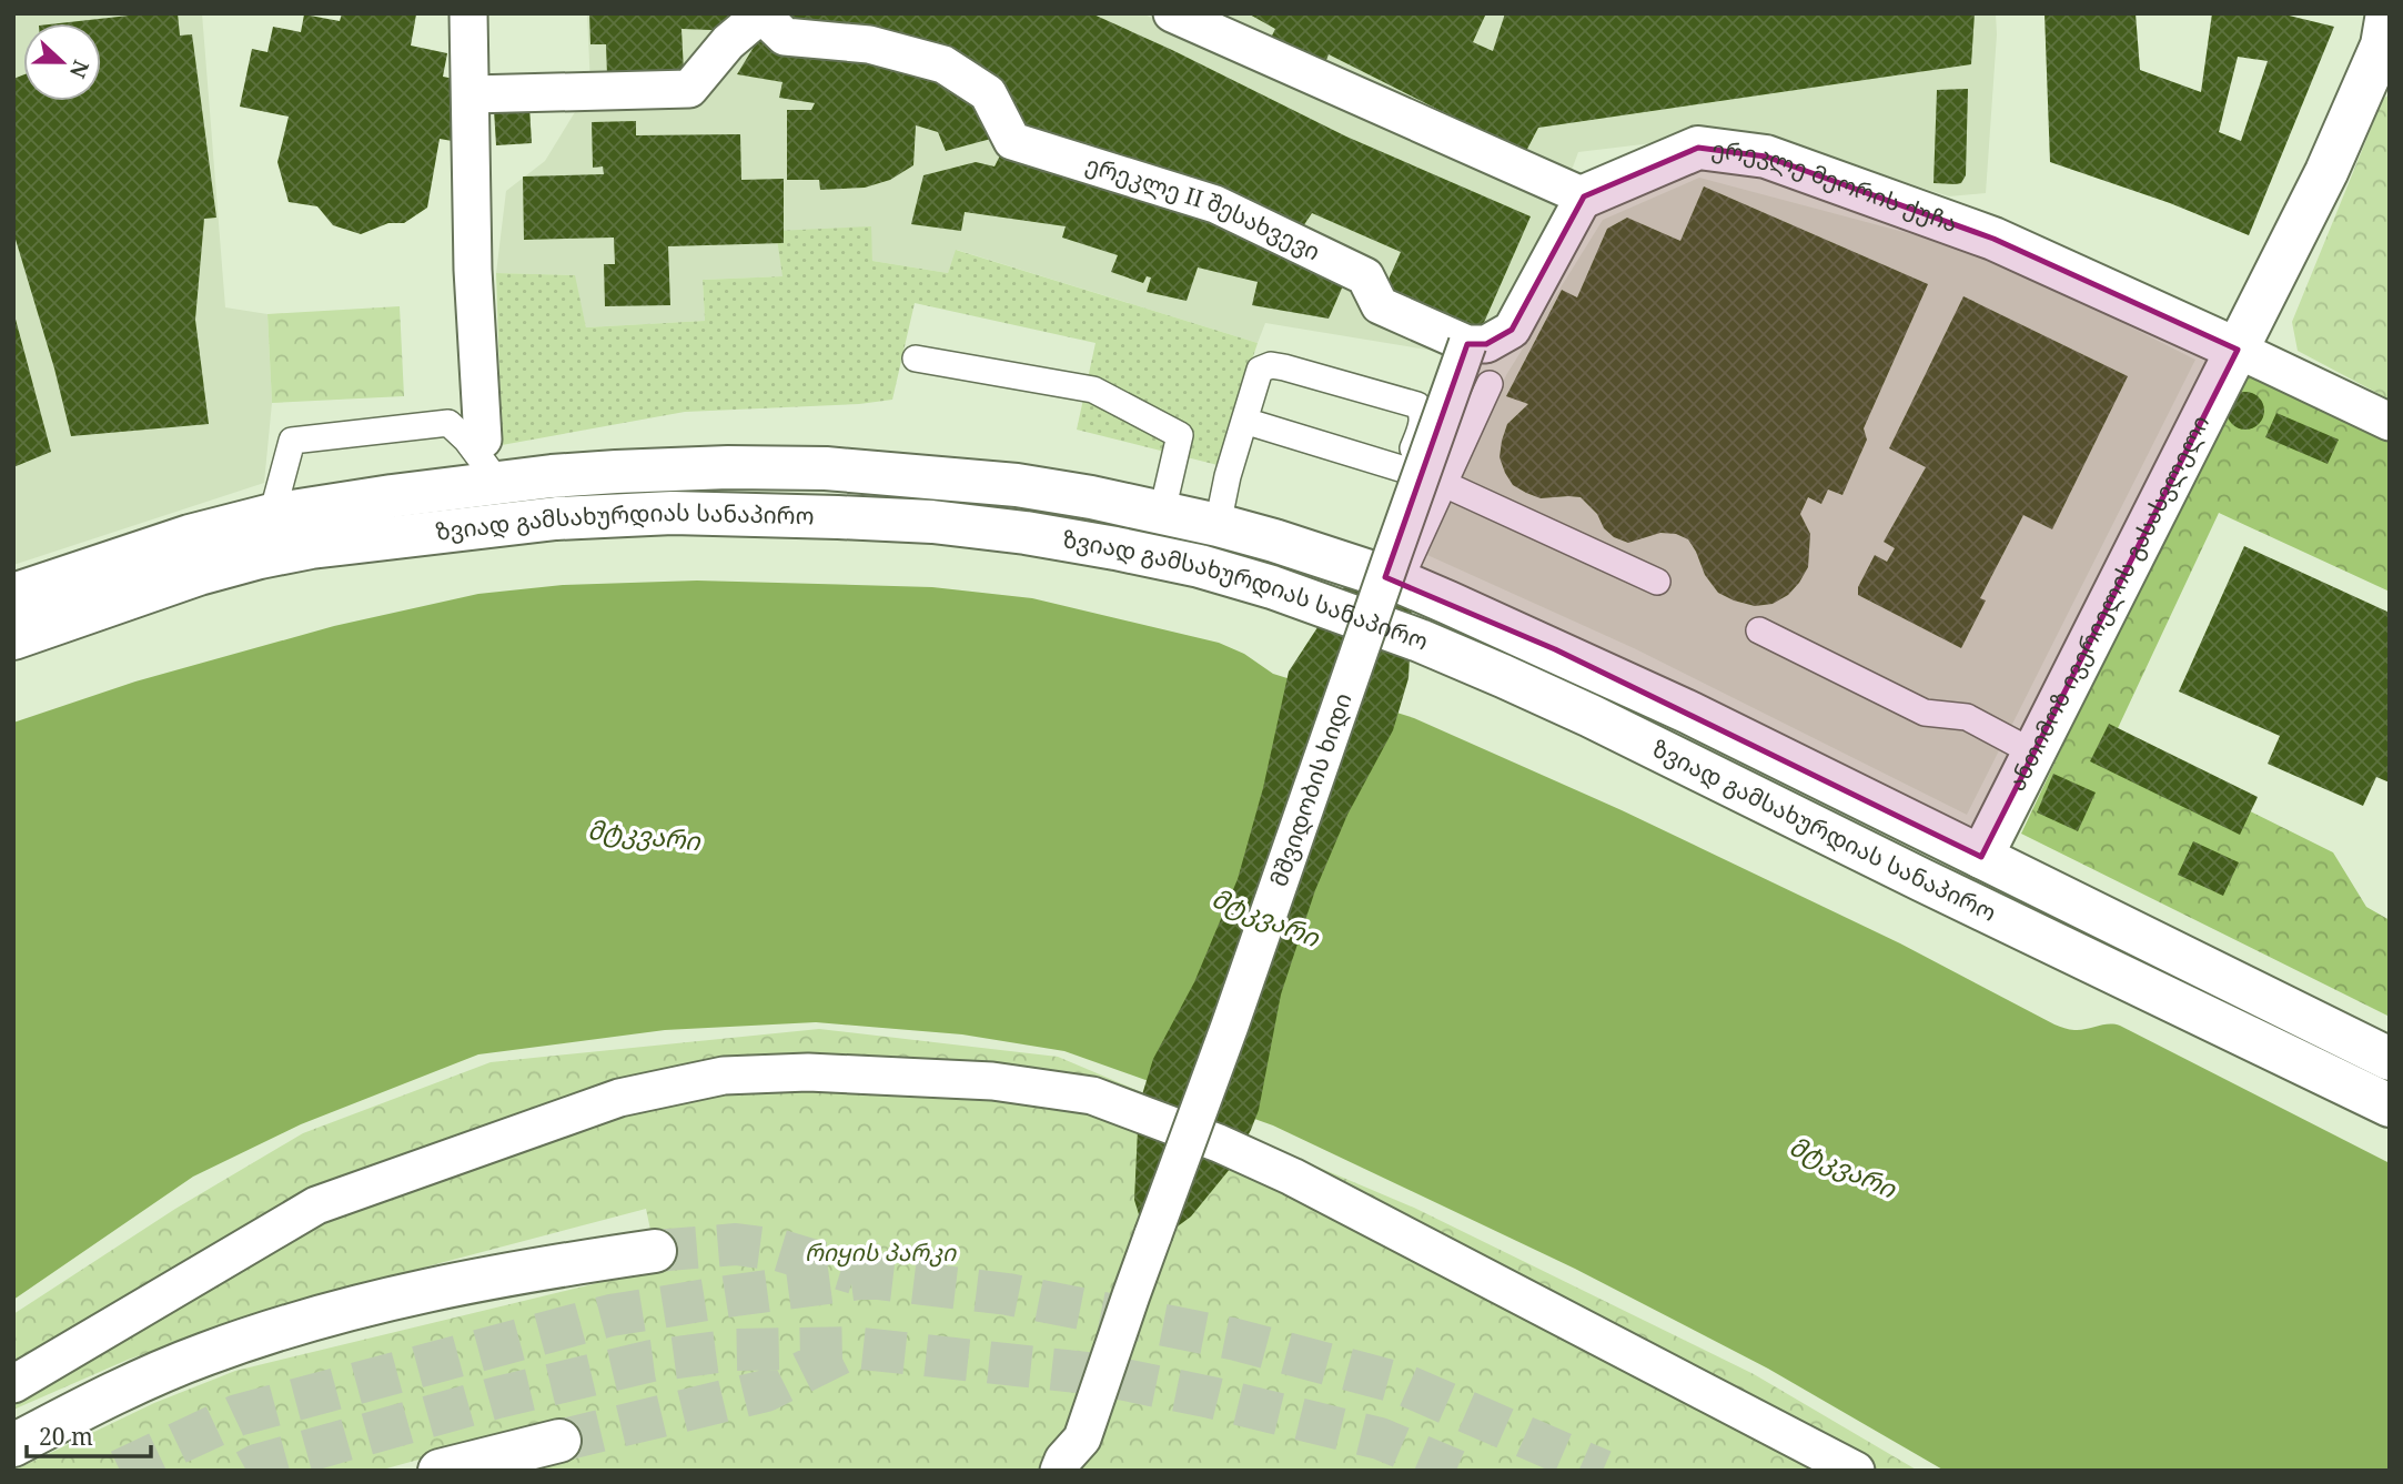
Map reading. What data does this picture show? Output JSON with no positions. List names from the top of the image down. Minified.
{"streets":{"main road":["ერეკლე მეორის ქუჩა","ზვიად გამსახურდიას სანაპირო","ანთიმოზ ივერიელის გასასვლელი"],"street":["ერეკლე II შესახვევი","მშვიდობის ხიდი"]},"crossings":[["ერეკლე მეორის ქუჩა","ანთიმოზ ივერიელის გასასვლელი"],["ერეკლე II შესახვევი","მშვიდობის ხიდი"],["ზვიად გამსახურდიას სანაპირო","ანთიმოზ ივერიელის გასასვლელი"]],"water":["მტკვარი"],"parks":["რიყის პარკი"],"scale_bar":"20 m","north":"right"}
